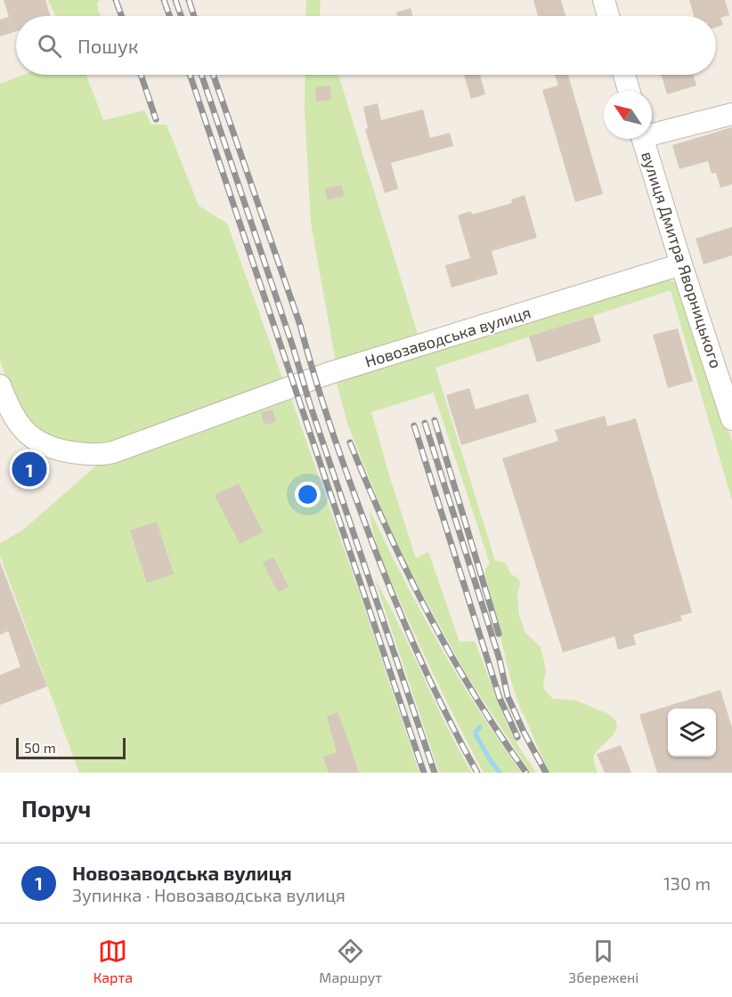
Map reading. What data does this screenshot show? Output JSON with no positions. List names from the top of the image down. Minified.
{"streets":{"street":["вулиця Дмитра Яворницького","Новозаводська вулиця"]},"crossings":[["вулиця Дмитра Яворницького","Новозаводська вулиця"]],"scale_bar":"50 m","north":"top left","page":{"search":"Пошук","pins":"1","scale":"50 m","heading":"Поруч","list":[{"mark":"1","name":"Новозаводська вулиця","note":"Зупинка · Новозаводська вулиця","value":"130 m"}],"nav":["Карта","Маршрут","Збережені"]}}
